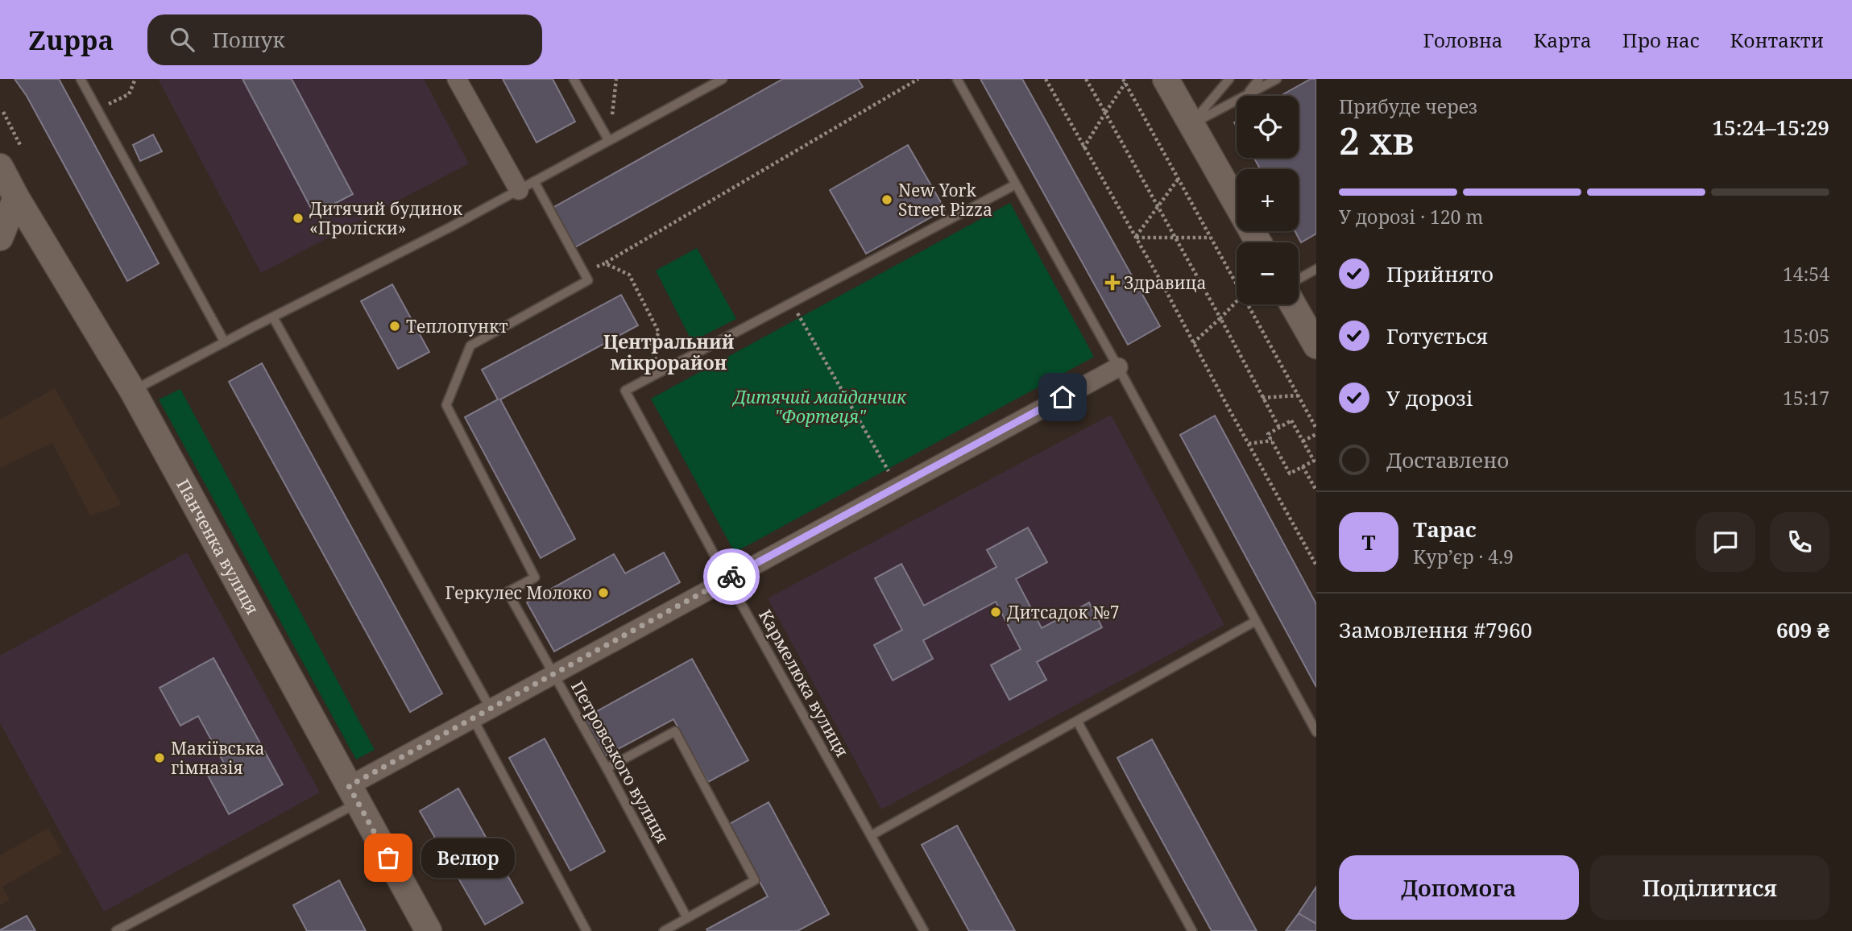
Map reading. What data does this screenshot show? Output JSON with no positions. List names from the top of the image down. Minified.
{"streets":{"street":["Панченка вулиця"],"lane":["Кармелюка вулиця","Петровського вулиця"]},"districts":["Центральний мікрорайон"],"parks":["Дитячий майданчик \"Фортеця\""],"places":{"other":["New York Street Pizza","Дитячий будинок «Проліски»","Теплопункт","Геркулес Молоко","Дитсадок №7","Макіївська гімназія","Велюр"],"health":["Здравица"]},"page":{"header":"Zuppa","search":"Пошук","nav":["Головна","Карта","Про нас","Контакти"],"heading":["2 хв","Прибуде через","15:24–15:29"],"panel":["Тарас","Кур’єр · 4.9","Замовлення #7960","609 ₴"],"map_buttons":["+","−"],"bar":"У дорозі · 120 m","list":[["Прийнято","14:54"],["Готується","15:05"],["У дорозі","15:17"],"Доставлено"],"round":"Т","bubble":"Велюр","buttons":["Допомога","Поділитися"]}}
